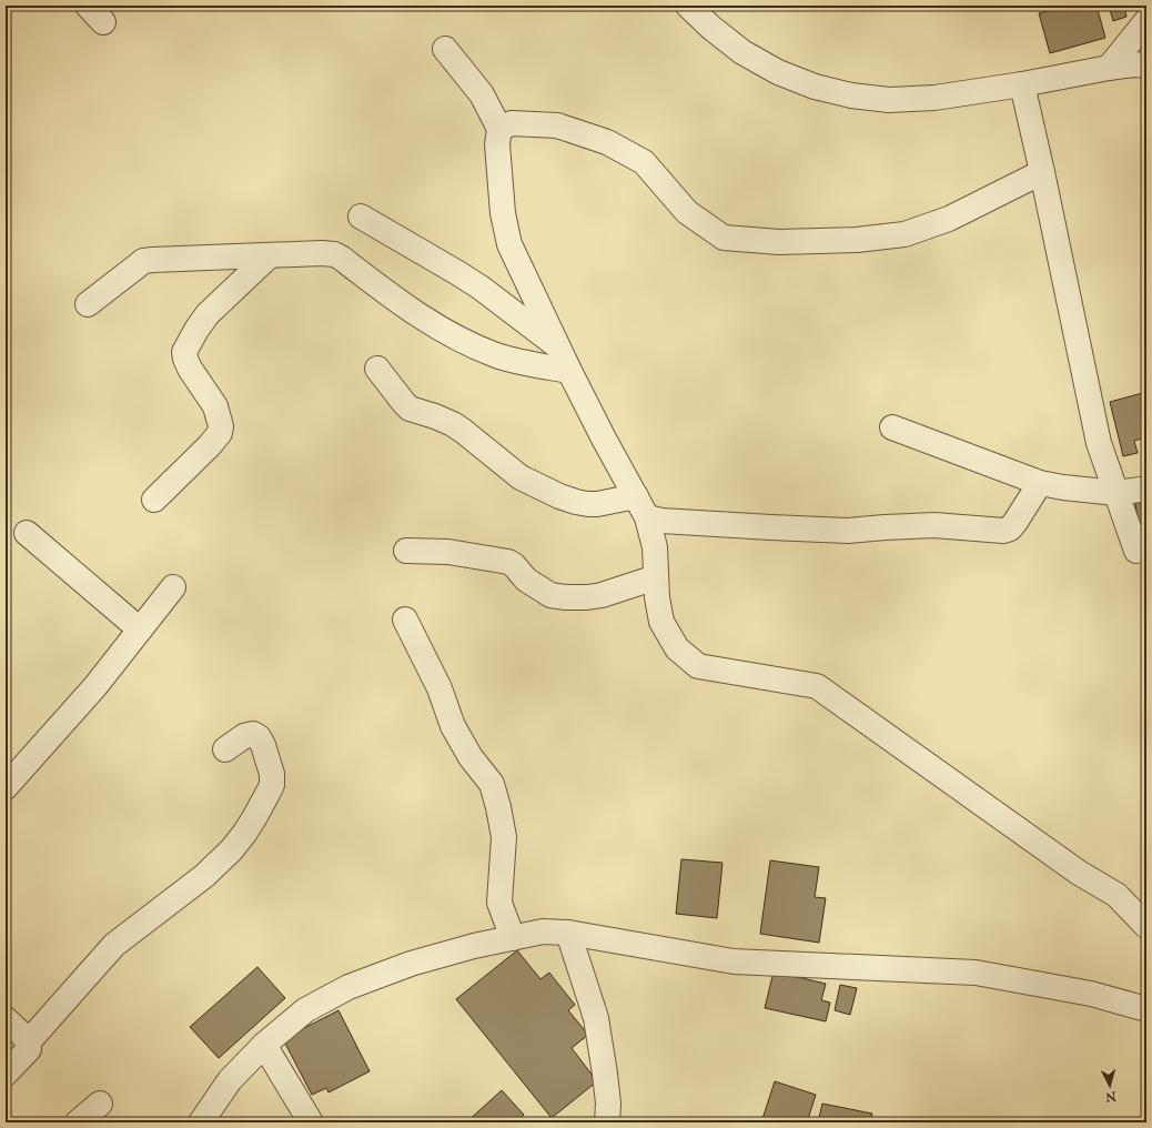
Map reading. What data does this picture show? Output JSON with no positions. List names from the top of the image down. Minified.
{"north":"bottom"}
